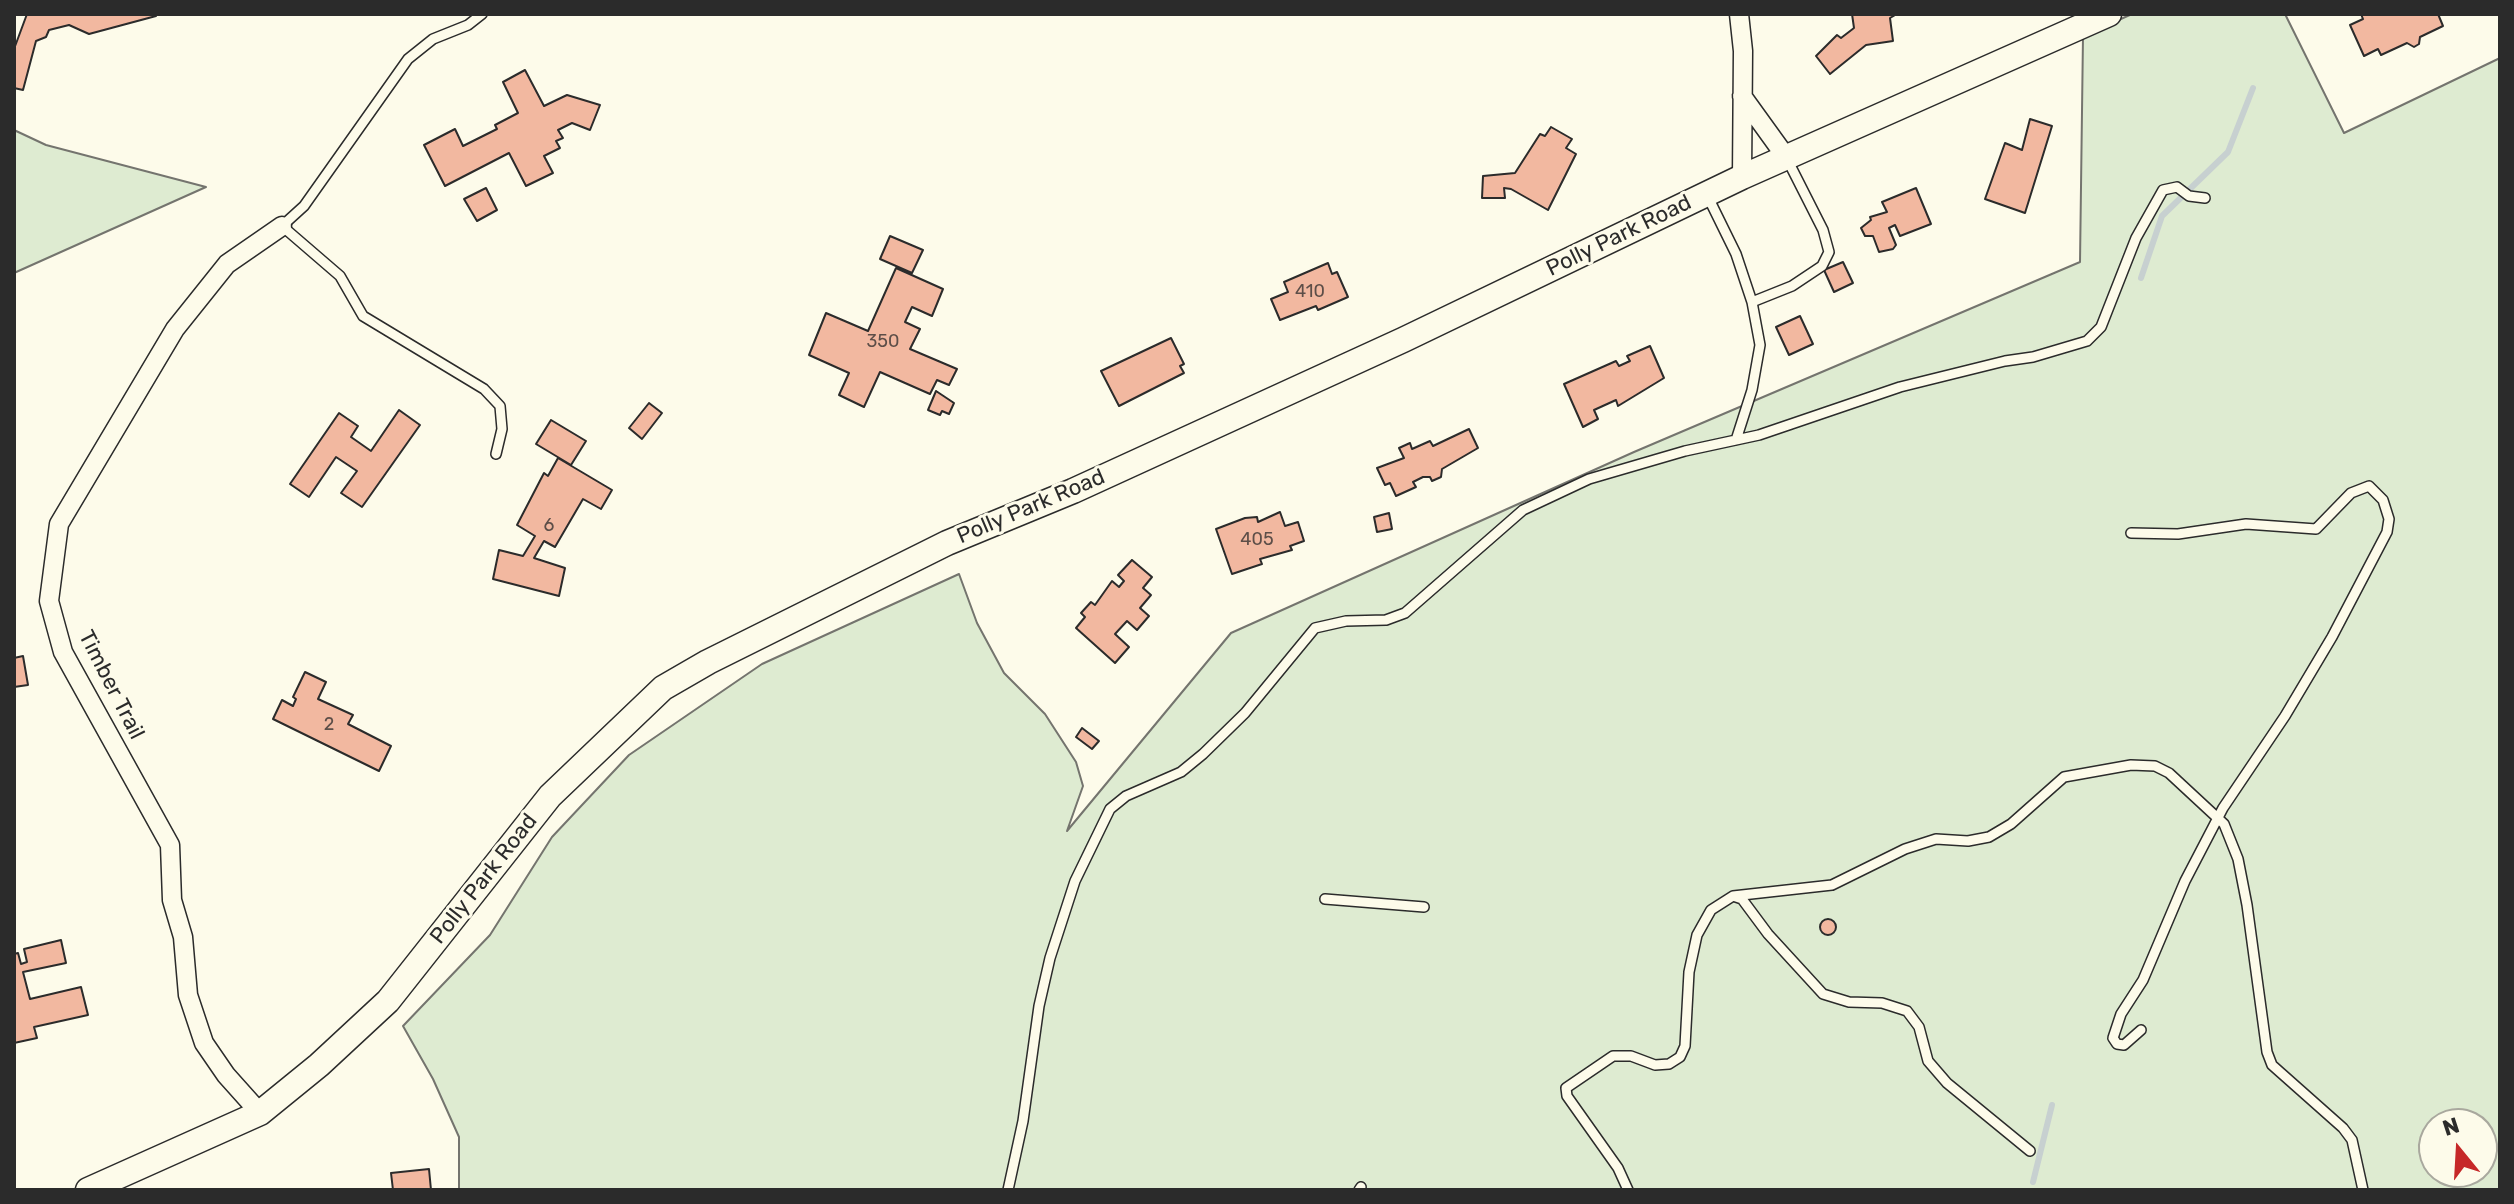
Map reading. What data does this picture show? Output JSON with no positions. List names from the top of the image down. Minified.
{"streets":{"street":["Polly Park Road","Timber Trail"]},"crossings":[["Polly Park Road","Timber Trail"]],"house_numbers":["410","350","6","405","2"],"north":"top"}
